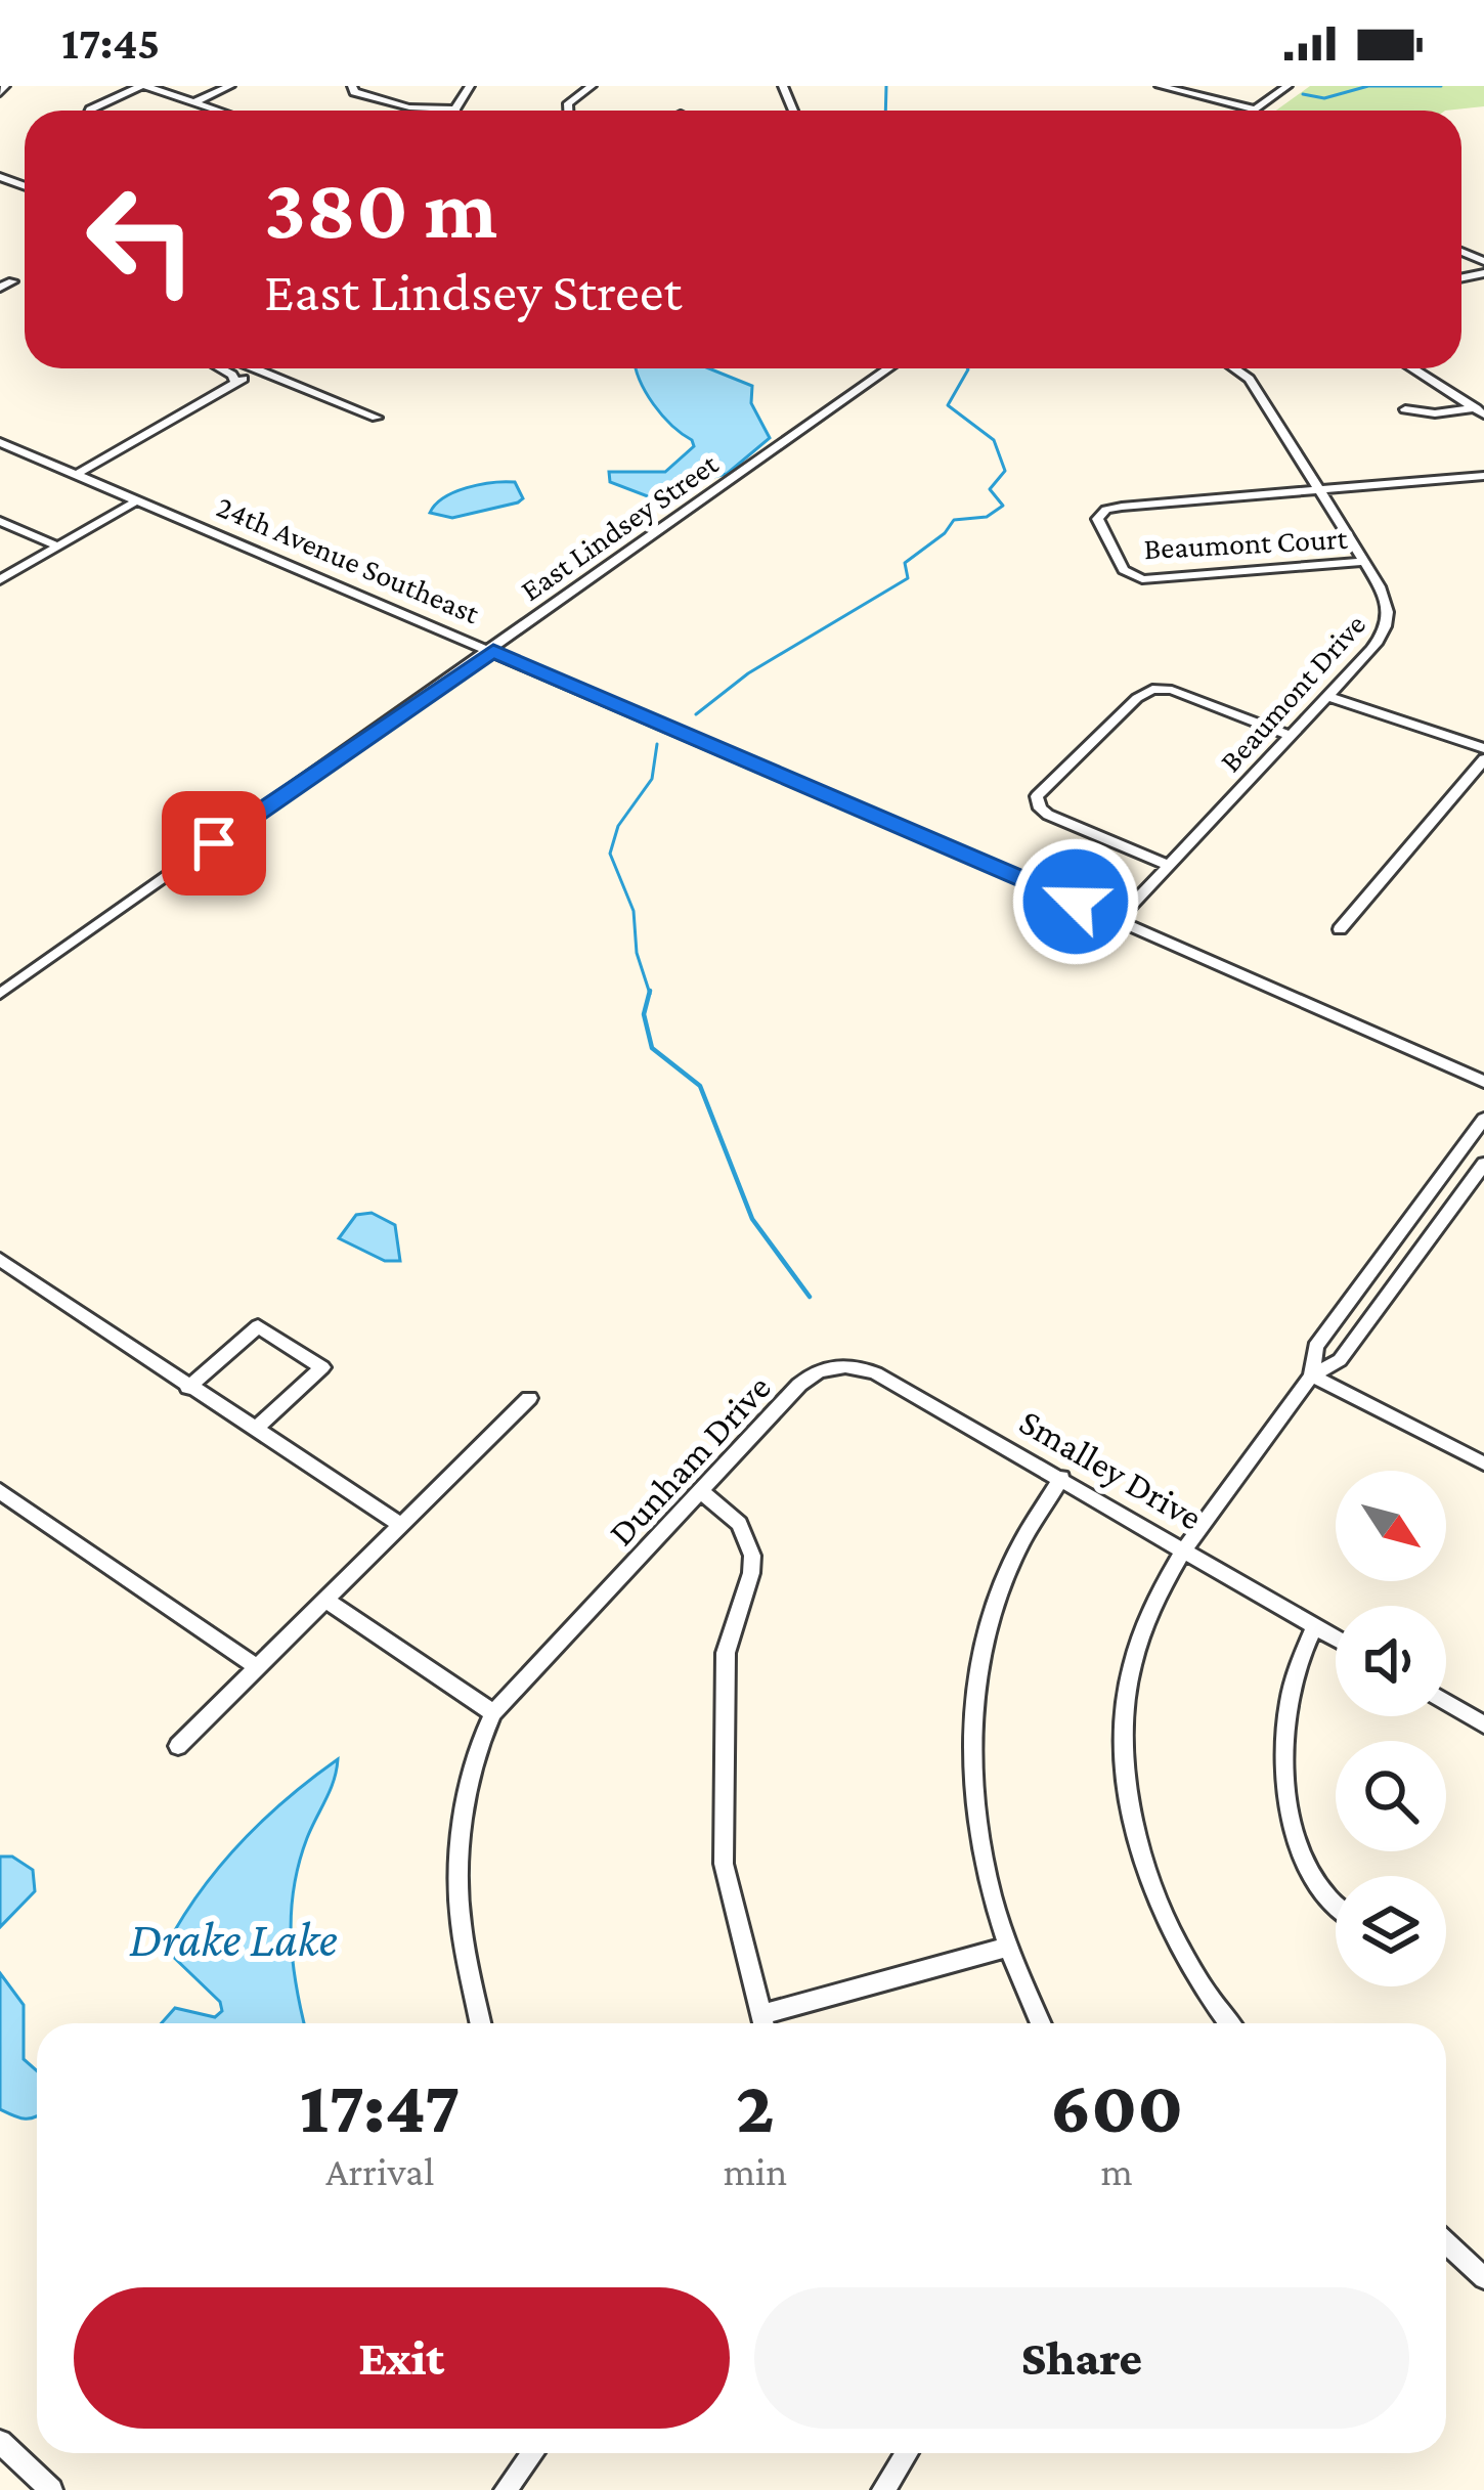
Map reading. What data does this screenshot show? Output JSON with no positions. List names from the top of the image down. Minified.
{"streets":{"street":["East Lindsey Street","Beaumont Court","24th Avenue Southeast","Beaumont Drive","Dunham Drive","Smalley Drive"]},"crossings":[["East Lindsey Street","24th Avenue Southeast"],["Beaumont Court","Beaumont Drive"],["24th Avenue Southeast","Beaumont Drive"],["Dunham Drive","Smalley Drive"]],"water":["Drake Lake"],"north":"bottom right","page":{"status":"17:45","turn":["380 m","East Lindsey Street"],"eta":["17:47","Arrival","2","min","600","m"],"buttons":["Exit","Share"]}}
